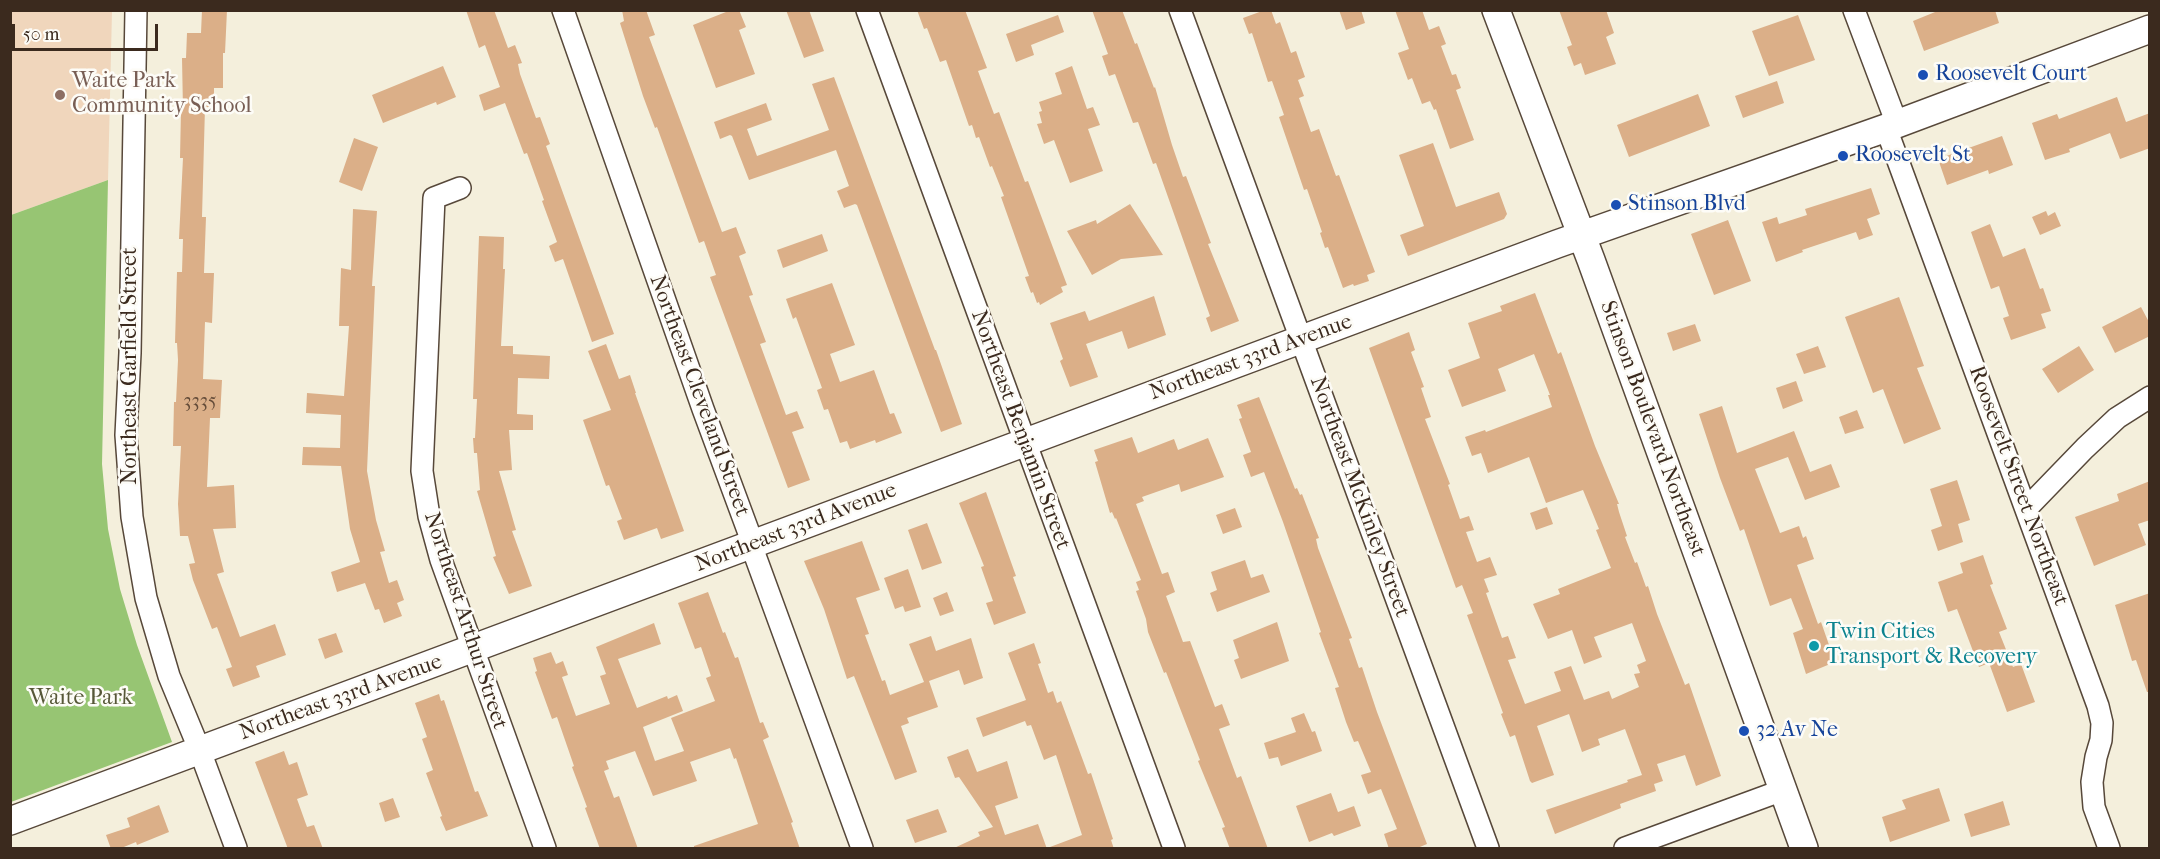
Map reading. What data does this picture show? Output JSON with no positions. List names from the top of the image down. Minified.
{"streets":{"street":["Northeast 33rd Avenue","Northeast Garfield Street","Northeast Cleveland Street","Stinson Boulevard Northeast","Northeast Benjamin Street","Roosevelt Street Northeast","Northeast McKinley Street","Northeast Arthur Street"]},"crossings":[["Northeast 33rd Avenue","Northeast Garfield Street"],["Northeast 33rd Avenue","Northeast Cleveland Street"],["Northeast 33rd Avenue","Stinson Boulevard Northeast"],["Northeast 33rd Avenue","Northeast Benjamin Street"],["Northeast 33rd Avenue","Roosevelt Street Northeast"],["Northeast 33rd Avenue","Northeast McKinley Street"],["Northeast 33rd Avenue","Northeast Arthur Street"]],"parks":["Waite Park"],"places":["Roosevelt Court","Waite Park Community School","Roosevelt St","Stinson Blvd","Twin Cities Transport & Recovery","32 Av Ne"],"house_numbers":["3335"],"scale_bar":"50 m"}
